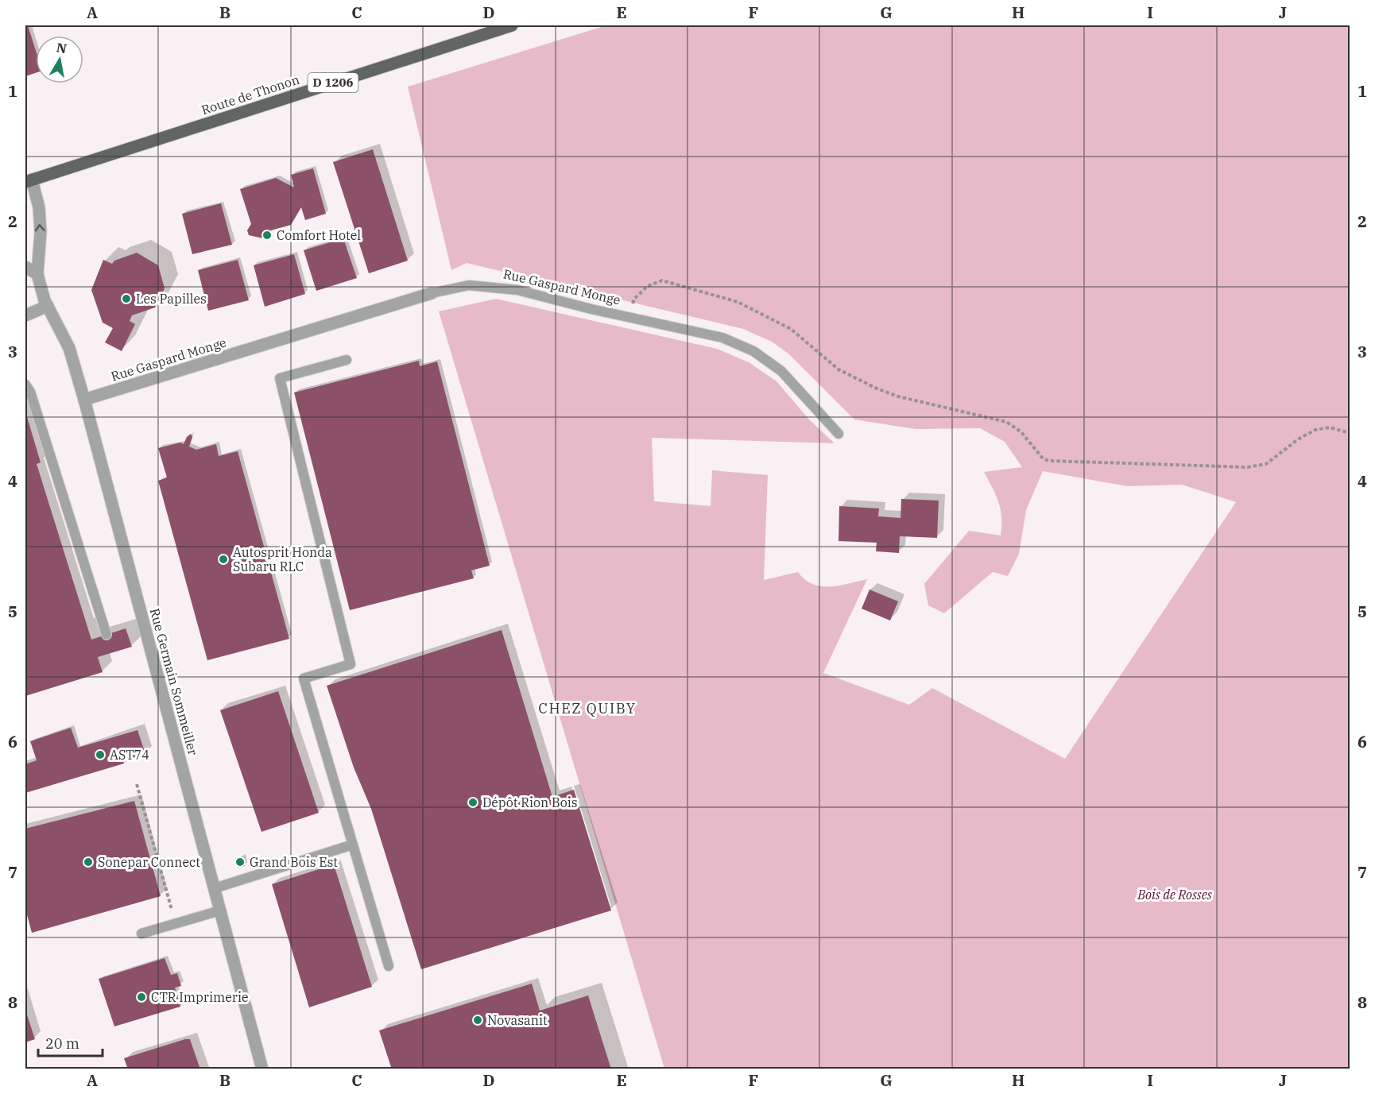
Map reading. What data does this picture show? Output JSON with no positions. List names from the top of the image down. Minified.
{"streets":{"main road":["D 1206","Route de Thonon"],"street":["Rue Gaspard Monge","Rue Germain Sommeiller"]},"crossings":[["Route de Thonon","Rue Germain Sommeiller"],["Rue Gaspard Monge","Rue Germain Sommeiller"]],"districts":["CHEZ QUIBY"],"parks":["Bois de Rosses"],"places":["Comfort Hotel","Les Papilles","Autosprit Honda Subaru RLC","AST74","Dépôt Rion Bois","Sonepar Connect","Grand Bois Est","CTR Imprimerie","Novasanit"],"scale_bar":"20 m","north":"top","grid":{"columns":["A","B","C","D","E","F","G","H","I","J"],"rows":["1","2","3","4","5","6","7","8"]}}
